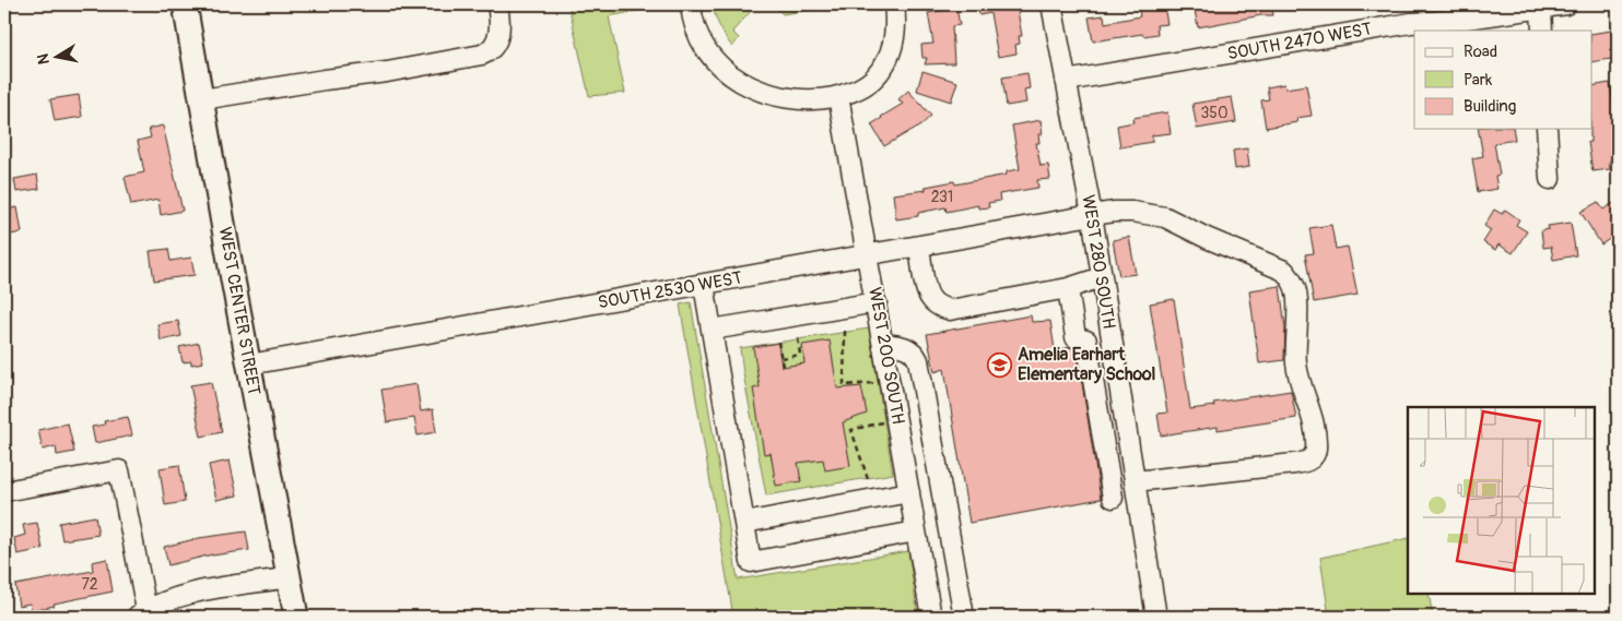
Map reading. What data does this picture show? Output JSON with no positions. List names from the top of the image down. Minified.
{"streets":{"main road":["WEST CENTER STREET"],"street":["SOUTH 2470 WEST","WEST 280 SOUTH","SOUTH 2530 WEST","WEST 200 SOUTH"]},"crossings":[["SOUTH 2470 WEST","WEST 280 SOUTH"],["WEST 280 SOUTH","SOUTH 2530 WEST"],["SOUTH 2530 WEST","WEST CENTER STREET"],["SOUTH 2530 WEST","WEST 200 SOUTH"]],"places":{"school or university":["Amelia Earhart Elementary School"]},"house_numbers":["350","231","72"],"legend":["Road","Park","Building"],"north":"left"}
